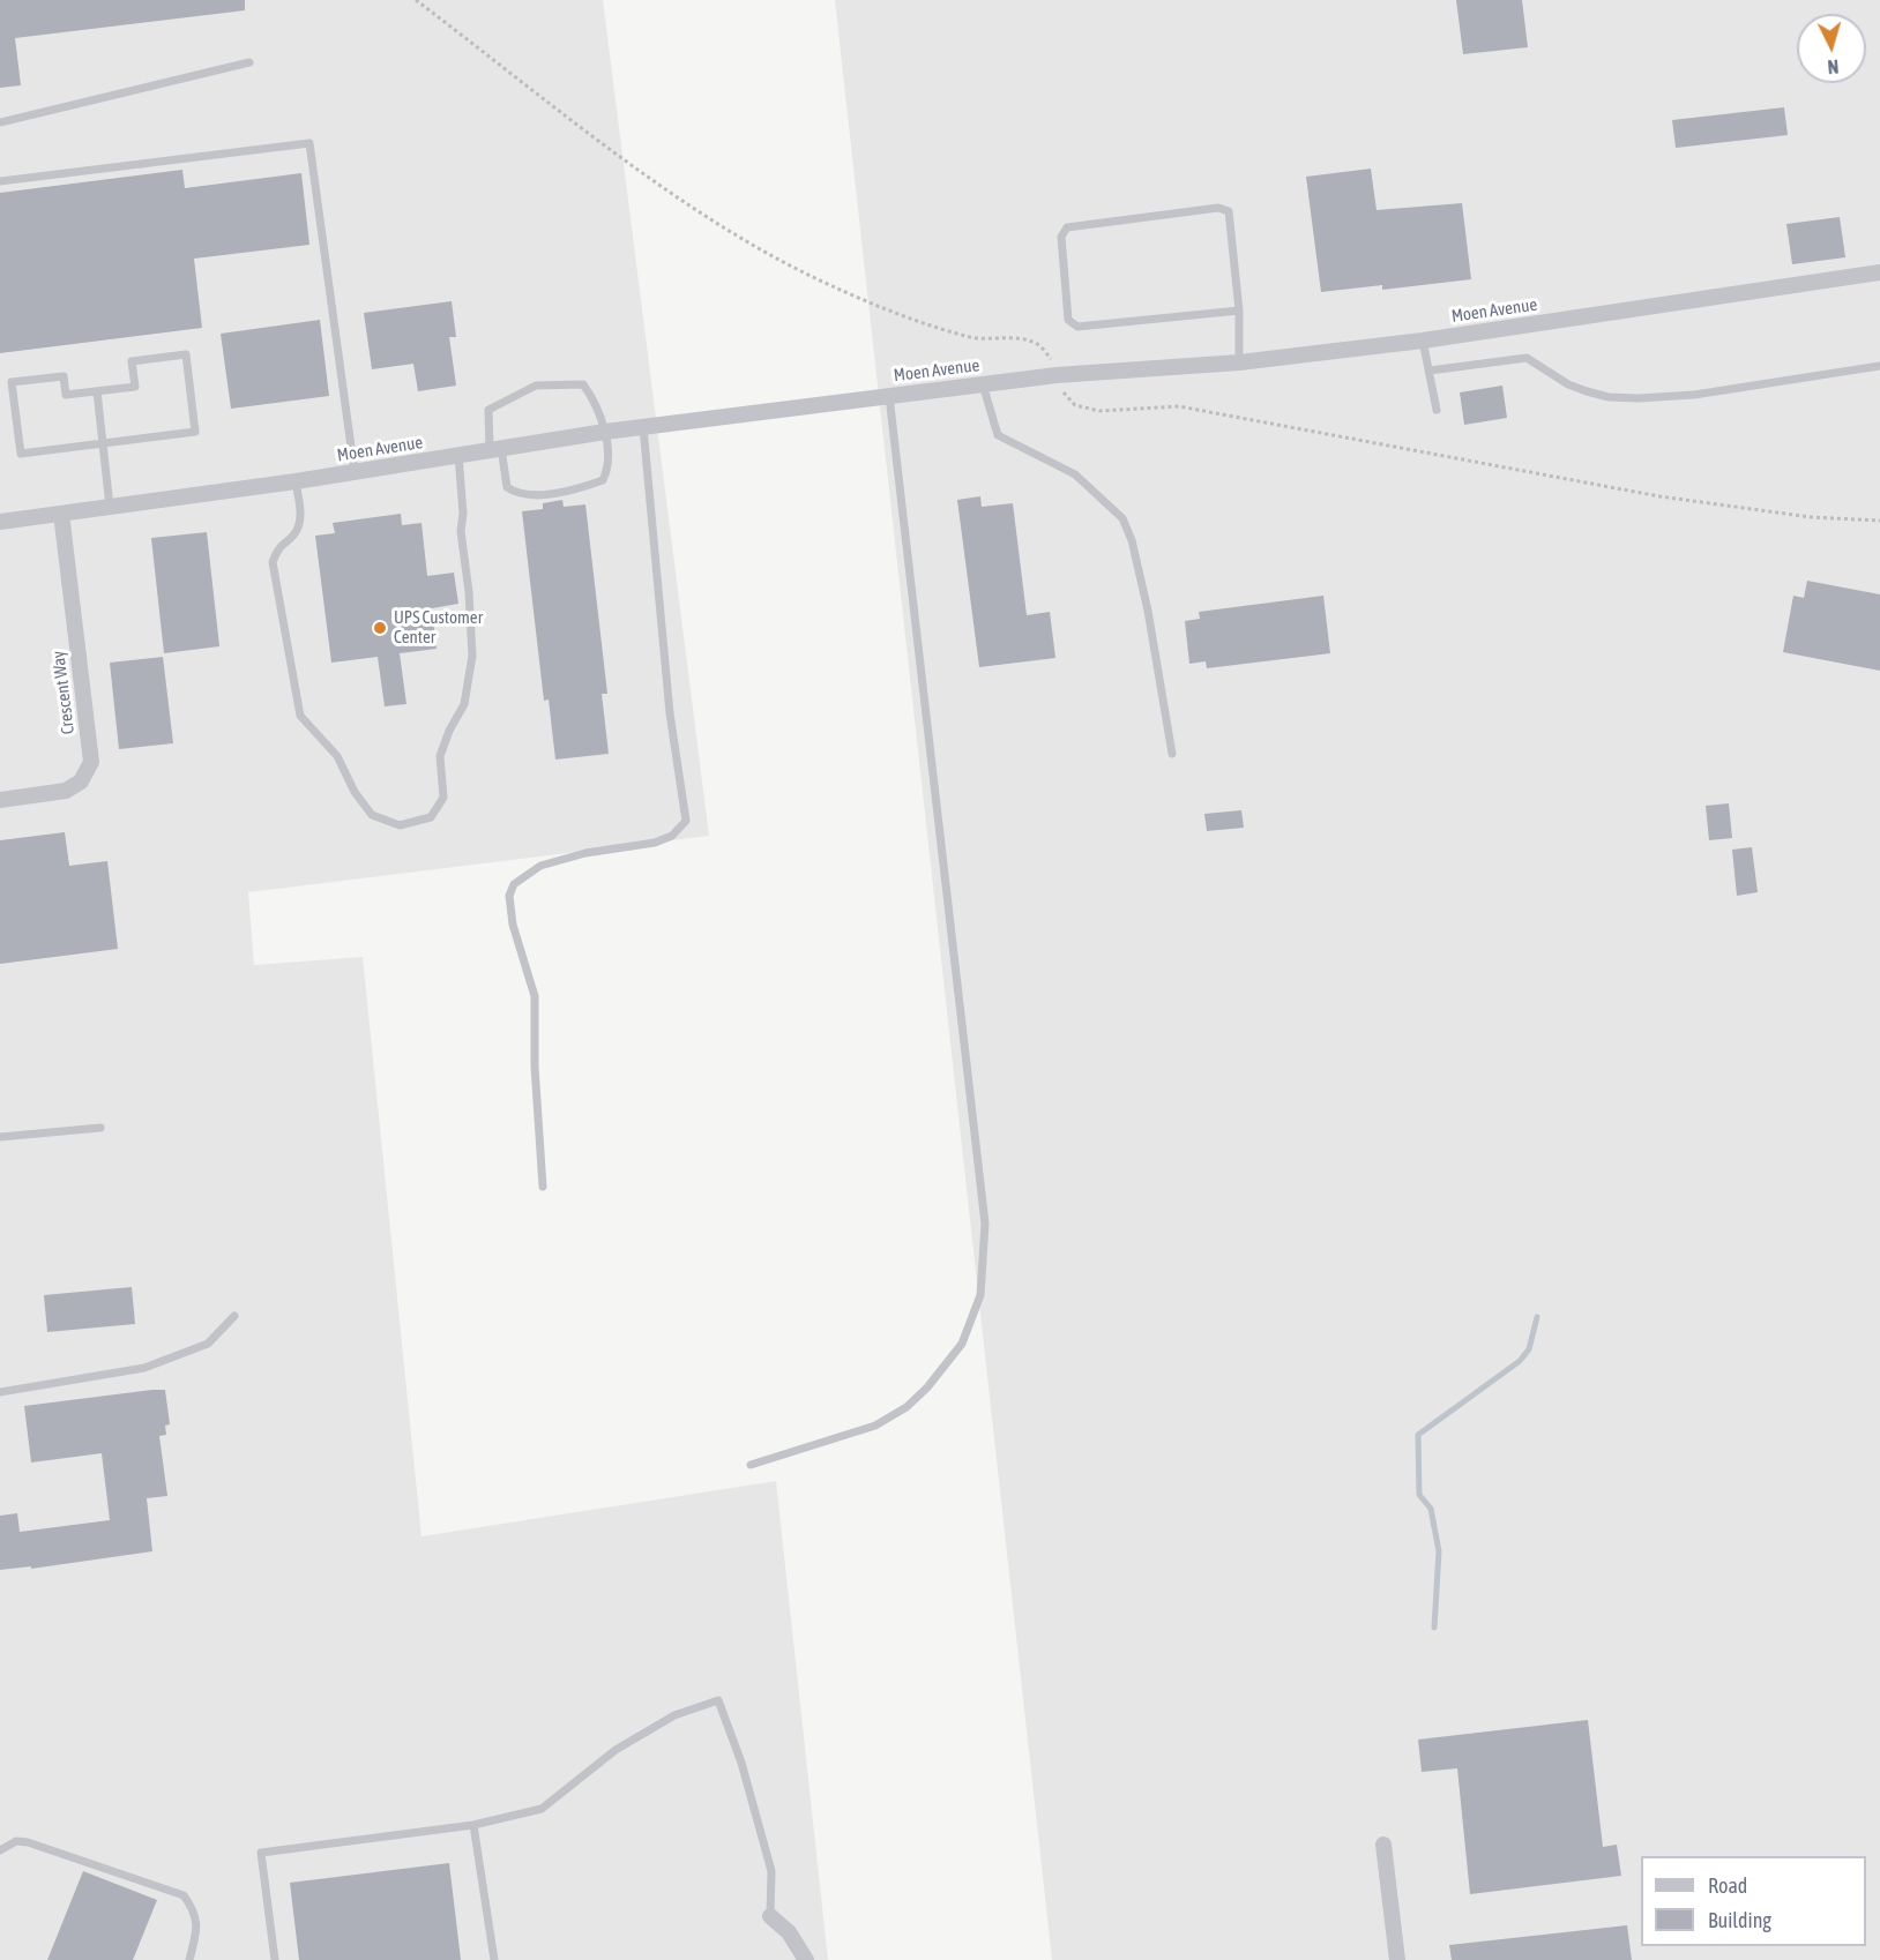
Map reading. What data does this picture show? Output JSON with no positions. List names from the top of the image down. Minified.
{"streets":{"street":["Moen Avenue","Crescent Way"]},"crossings":[["Moen Avenue","Crescent Way"]],"places":["UPS Customer Center"],"legend":["Road","Building"],"north":"bottom"}
